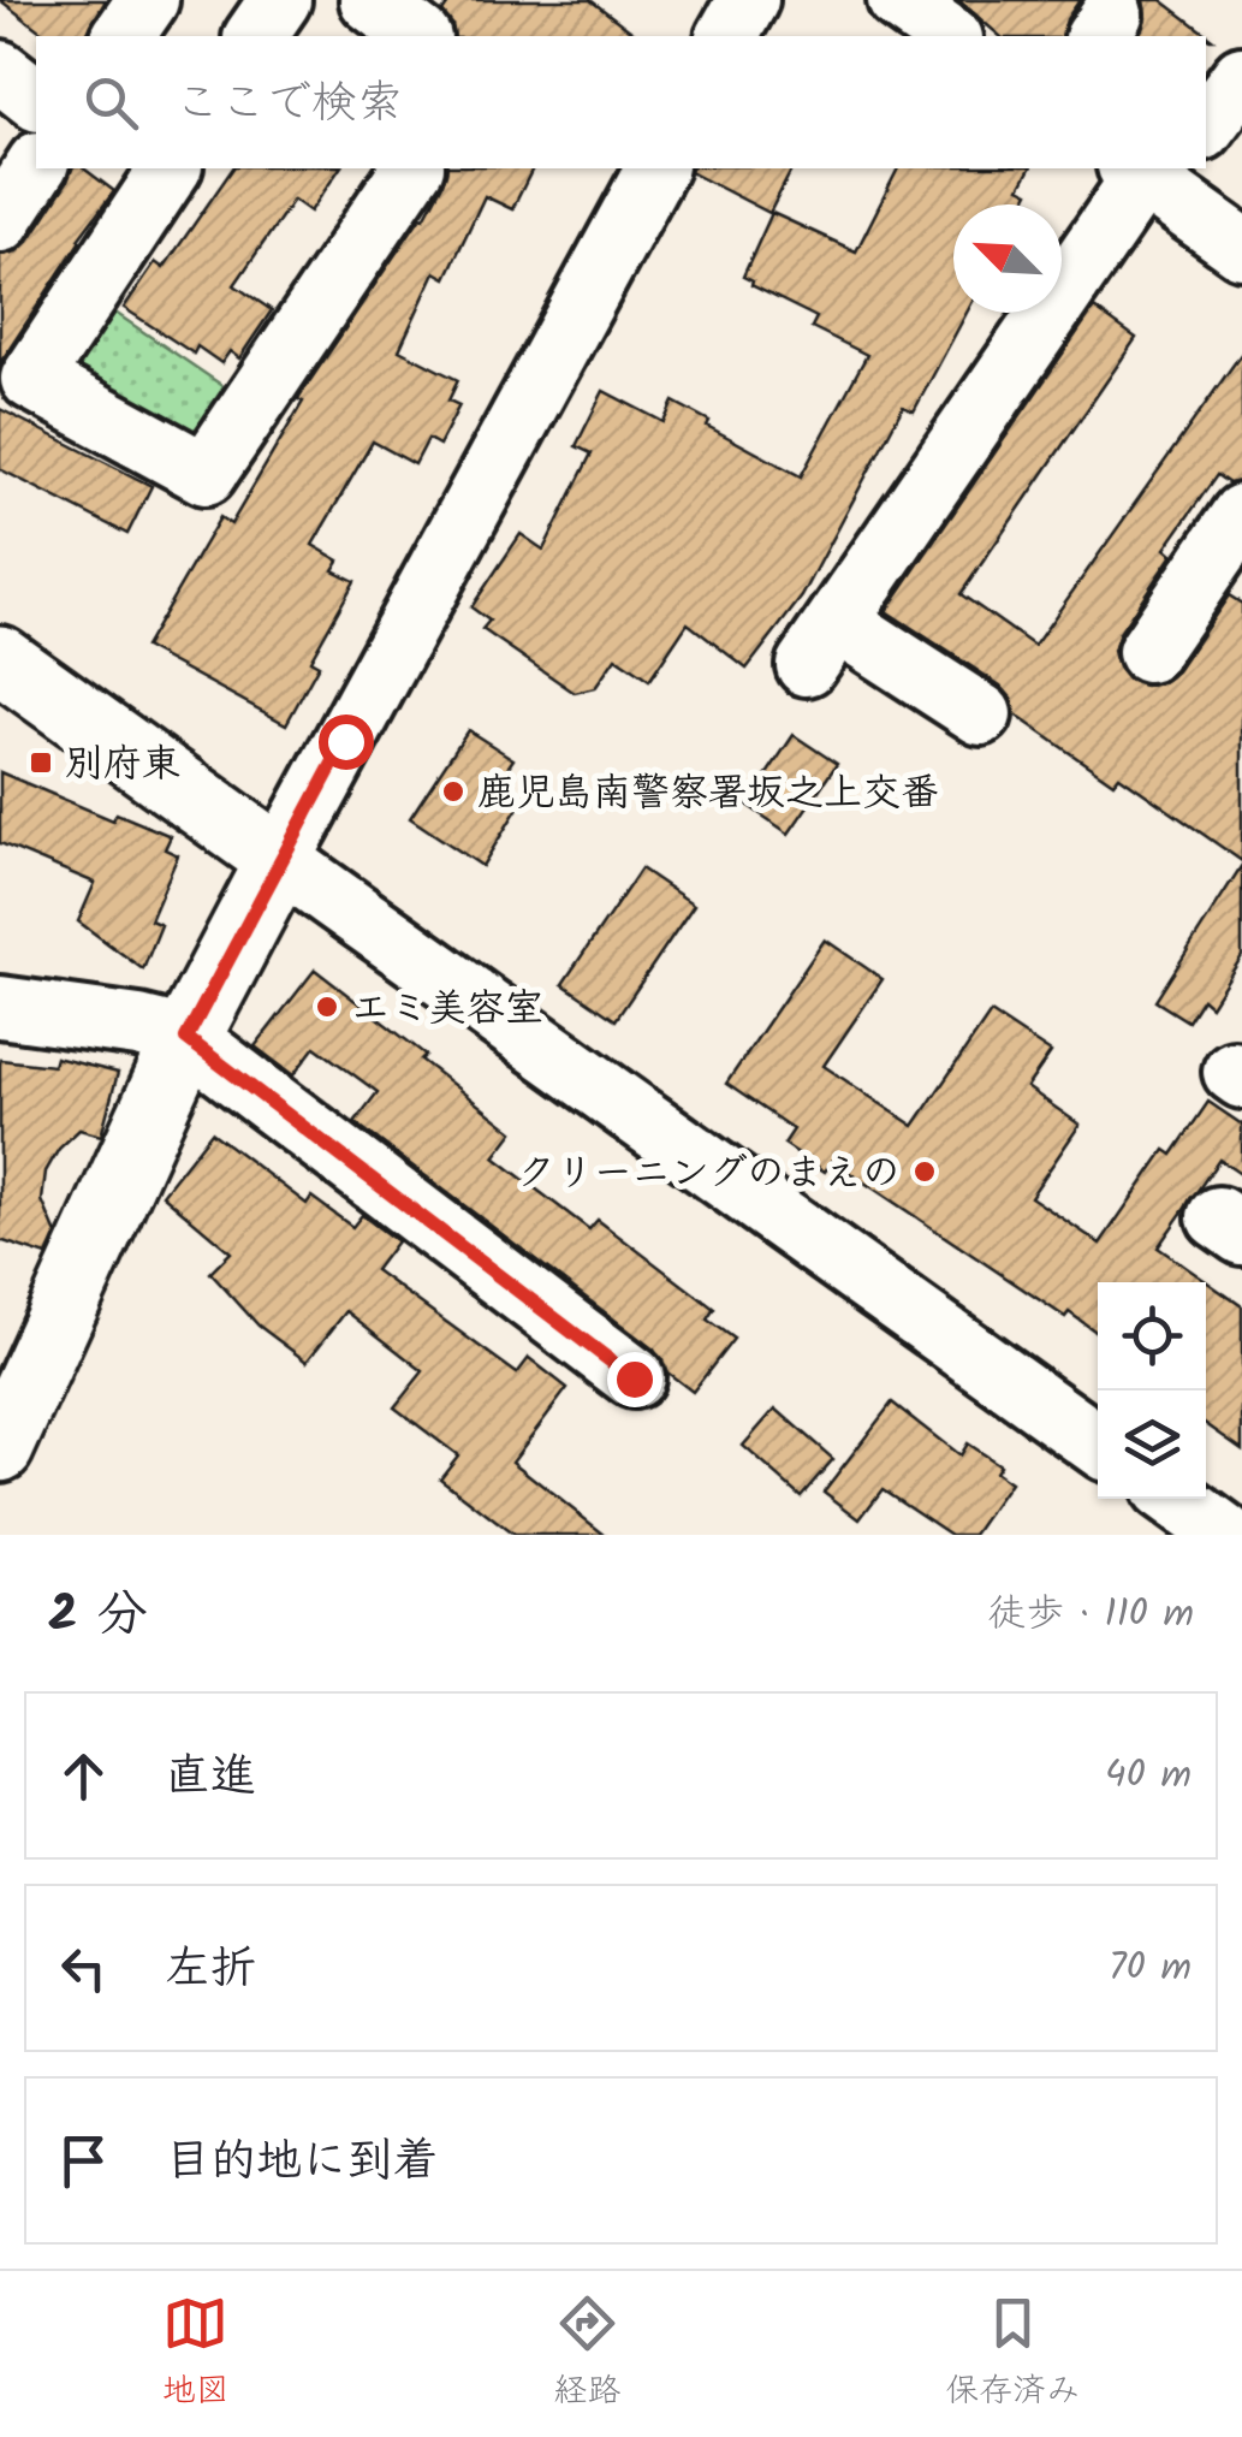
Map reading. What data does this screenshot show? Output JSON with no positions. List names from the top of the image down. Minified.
{"places":{"transit":["別府東"],"other":["鹿児島南警察署坂之上交番","エミ美容室","クリーニングのまえの"]},"north":"top left","page":{"search":"ここで検索","heading":["2 分","徒歩 · 110 m"],"list":[["直進","40 m"],["左折","70 m"],"目的地に到着"],"nav":["地図","経路","保存済み"]}}
